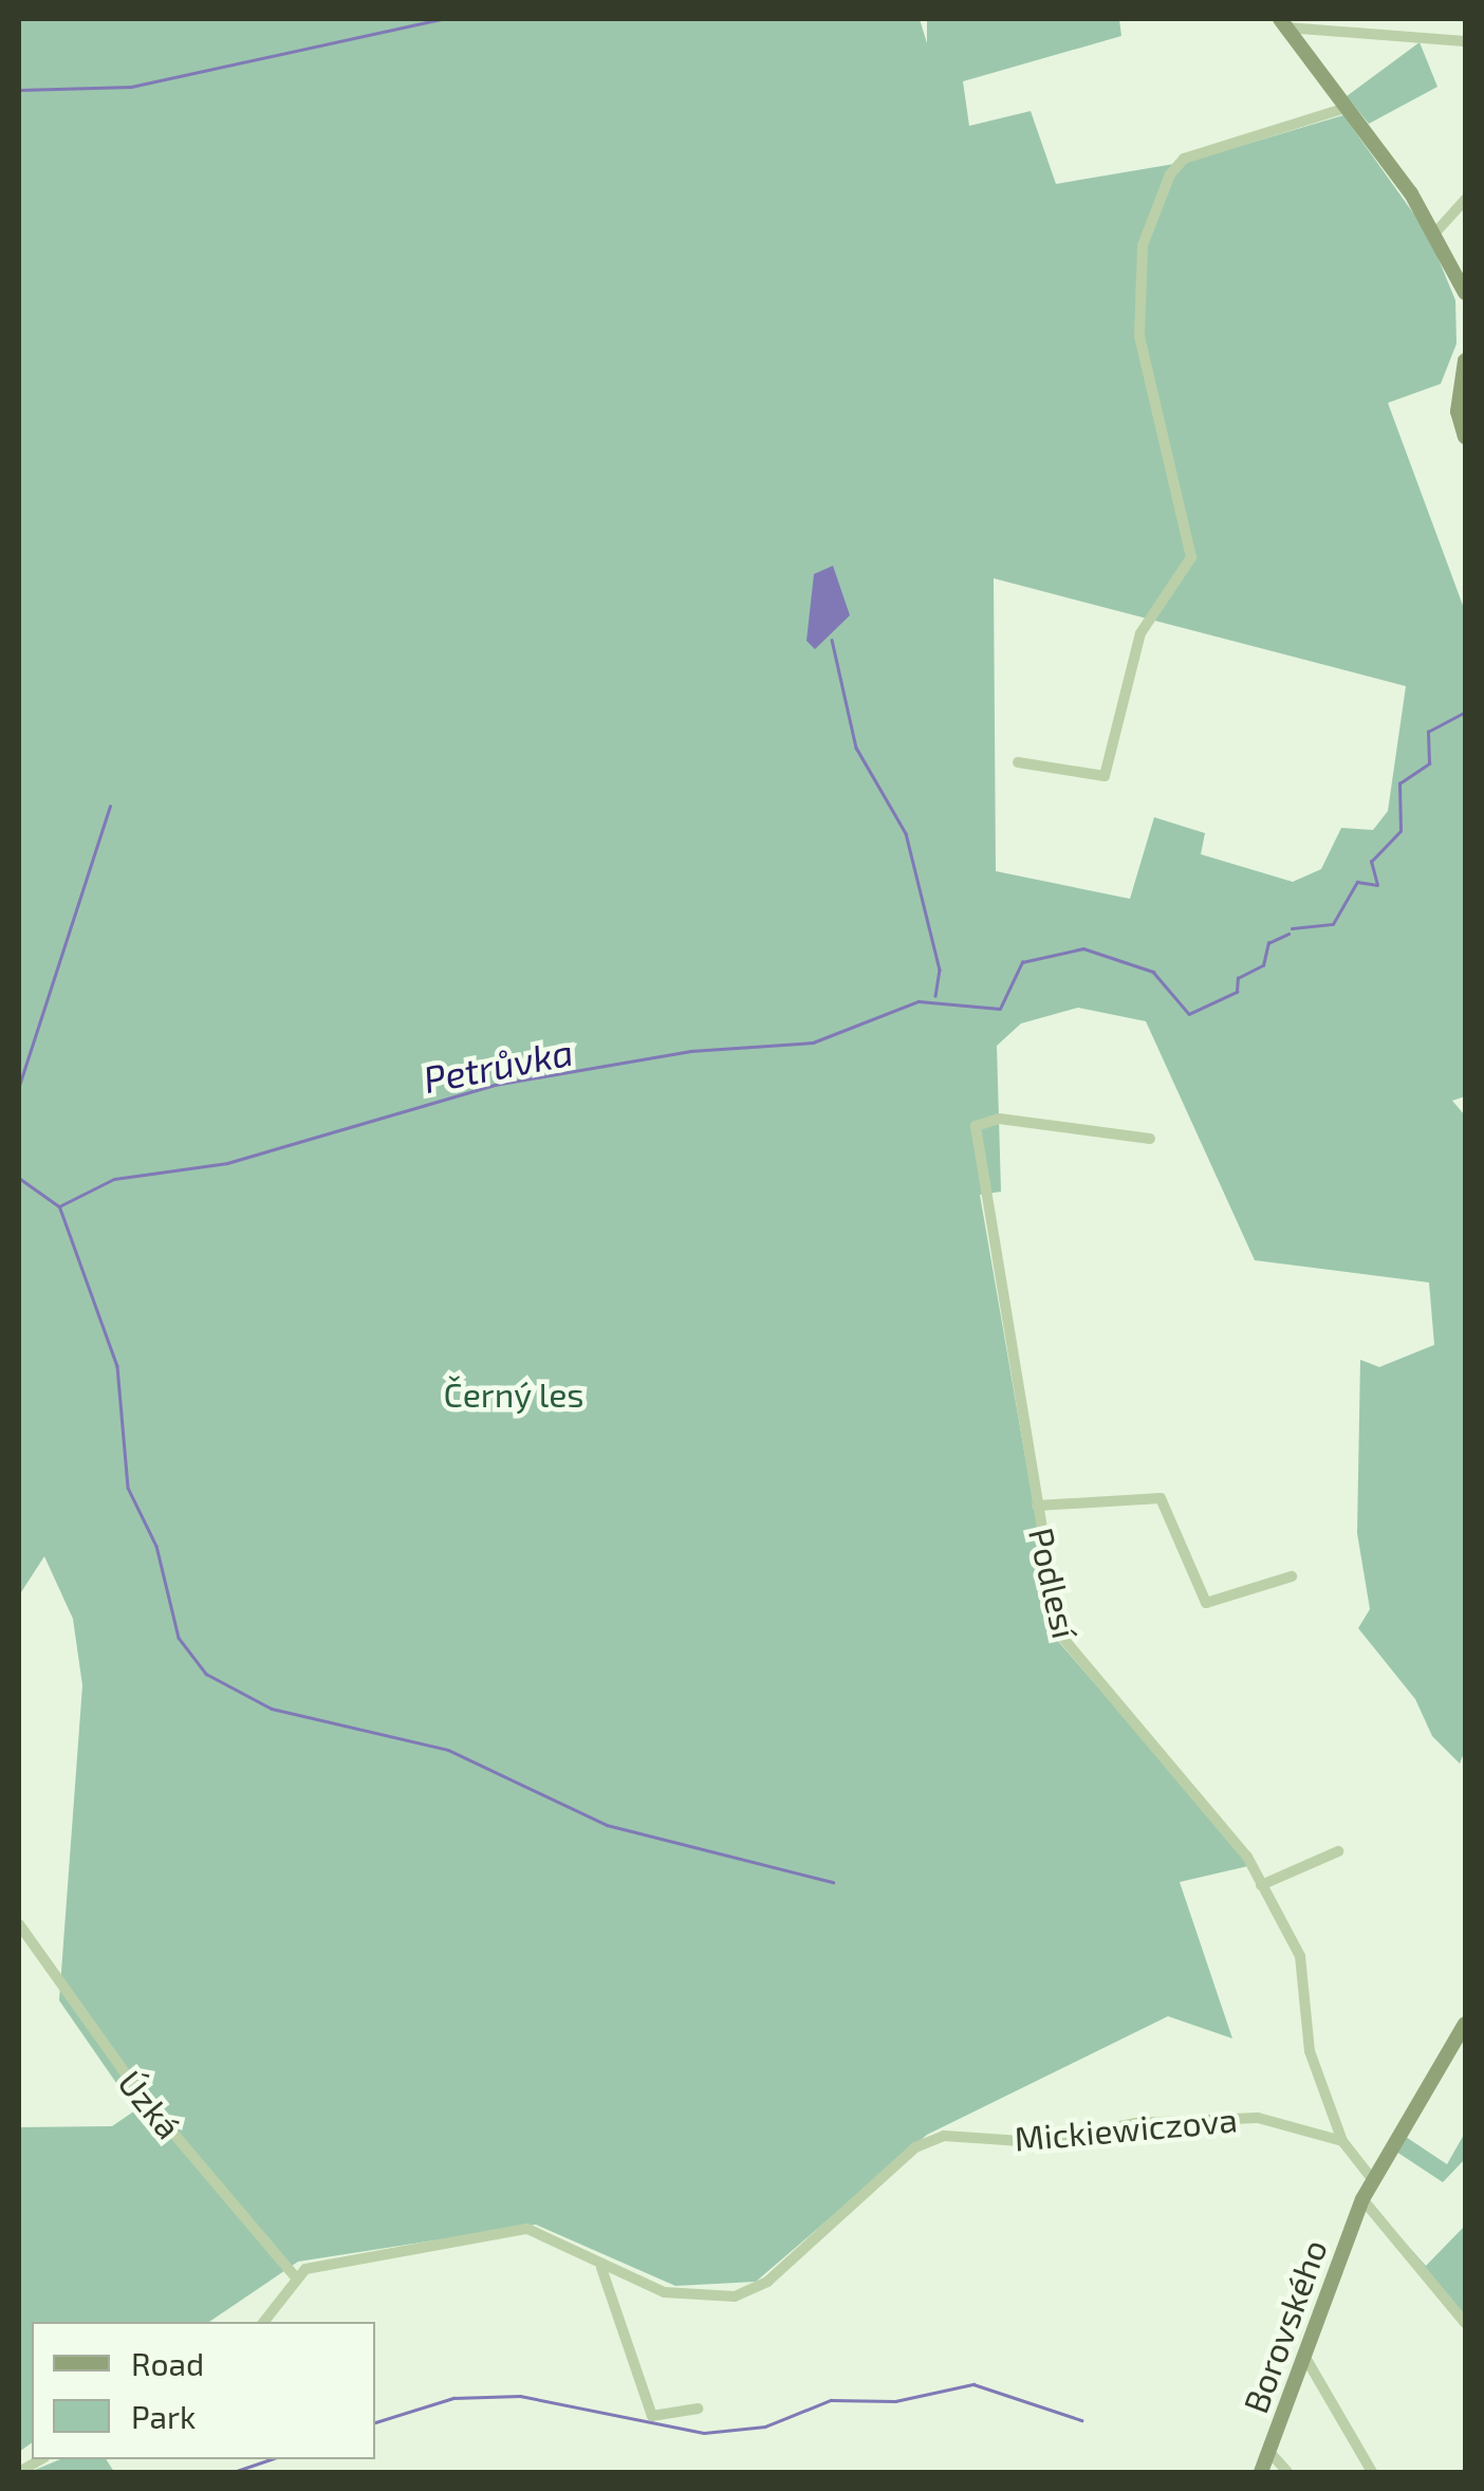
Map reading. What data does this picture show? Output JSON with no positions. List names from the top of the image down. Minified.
{"streets":{"main road":["Borovského"],"street":["Podlesí","Úzká","Mickiewiczova"]},"crossings":[["Podlesí","Mickiewiczova"],["Úzká","Mickiewiczova"]],"water":["Petrůvka"],"parks":["Černý les"],"legend":["Road","Park"]}
